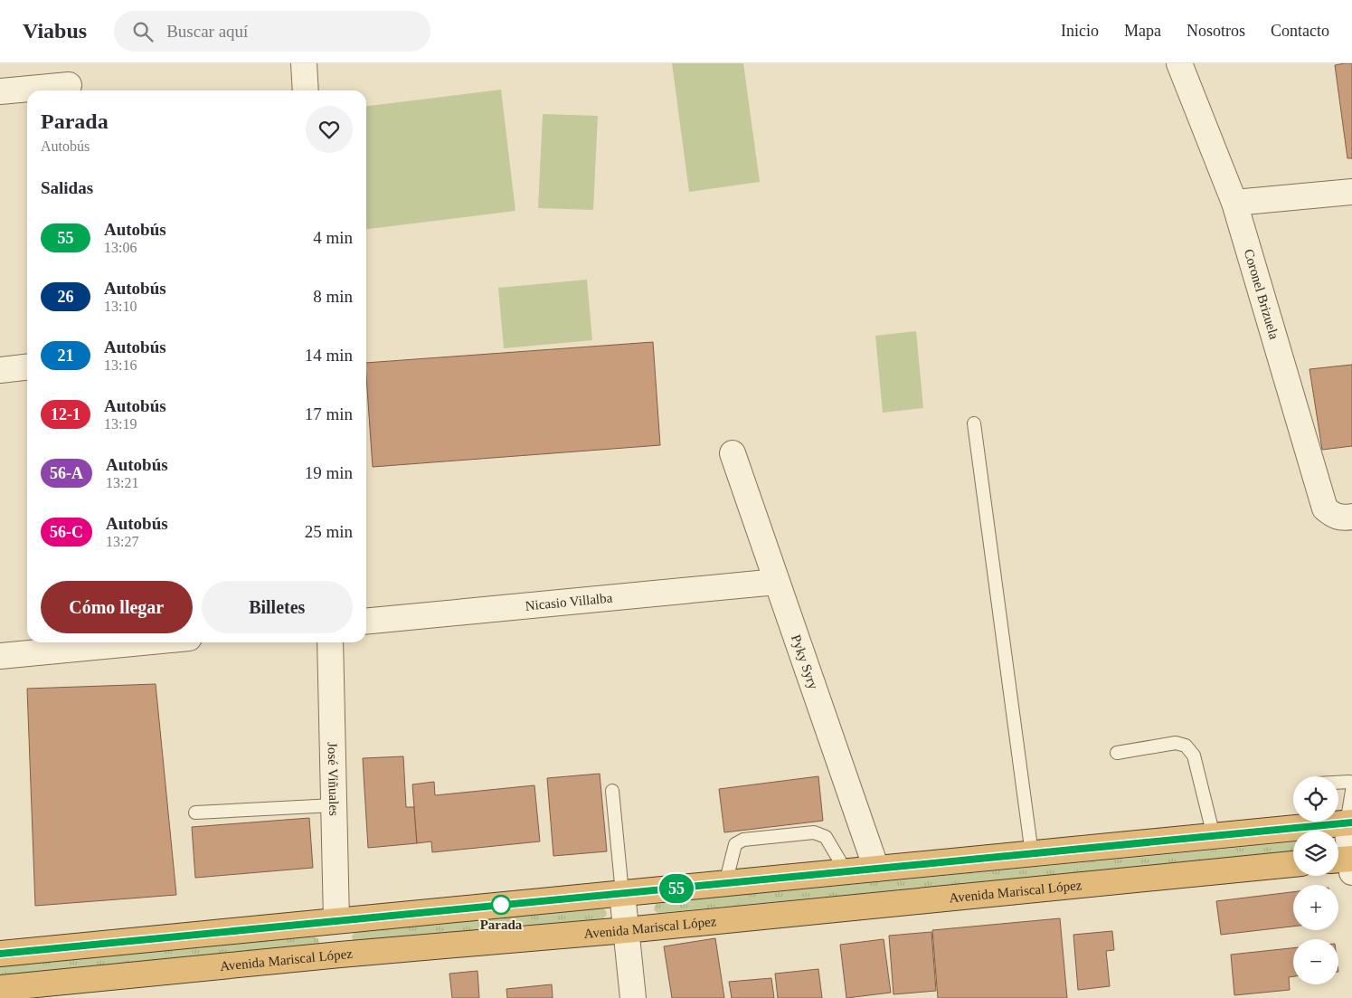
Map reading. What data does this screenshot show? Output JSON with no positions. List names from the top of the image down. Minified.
{"streets":{"highway":["Avenida Mariscal López"],"street":["Coronel Brizuela","Nicasio Villalba","Pyky Syry","José Viñuales"]},"crossings":[["Nicasio Villalba","Pyky Syry"]],"places":["Parada"],"lines":["bus line 55"],"page":{"header":"Viabus","search":"Buscar aquí","nav":["Inicio","Mapa","Nosotros","Contacto"],"on_map":"55","heading":[["Parada","Autobús"],"Salidas"],"list":[{"mark":"55","name":"Autobús","note":"13:06","value":"4 min"},{"mark":"26","name":"Autobús","note":"13:10","value":"8 min"},{"mark":"21","name":"Autobús","note":"13:16","value":"14 min"},{"mark":"12-1","name":"Autobús","note":"13:19","value":"17 min"},{"mark":"56-A","name":"Autobús","note":"13:21","value":"19 min"},{"mark":"56-C","name":"Autobús","note":"13:27","value":"25 min"}],"buttons":["Cómo llegar","Billetes"],"map_buttons":["+","−"]}}
